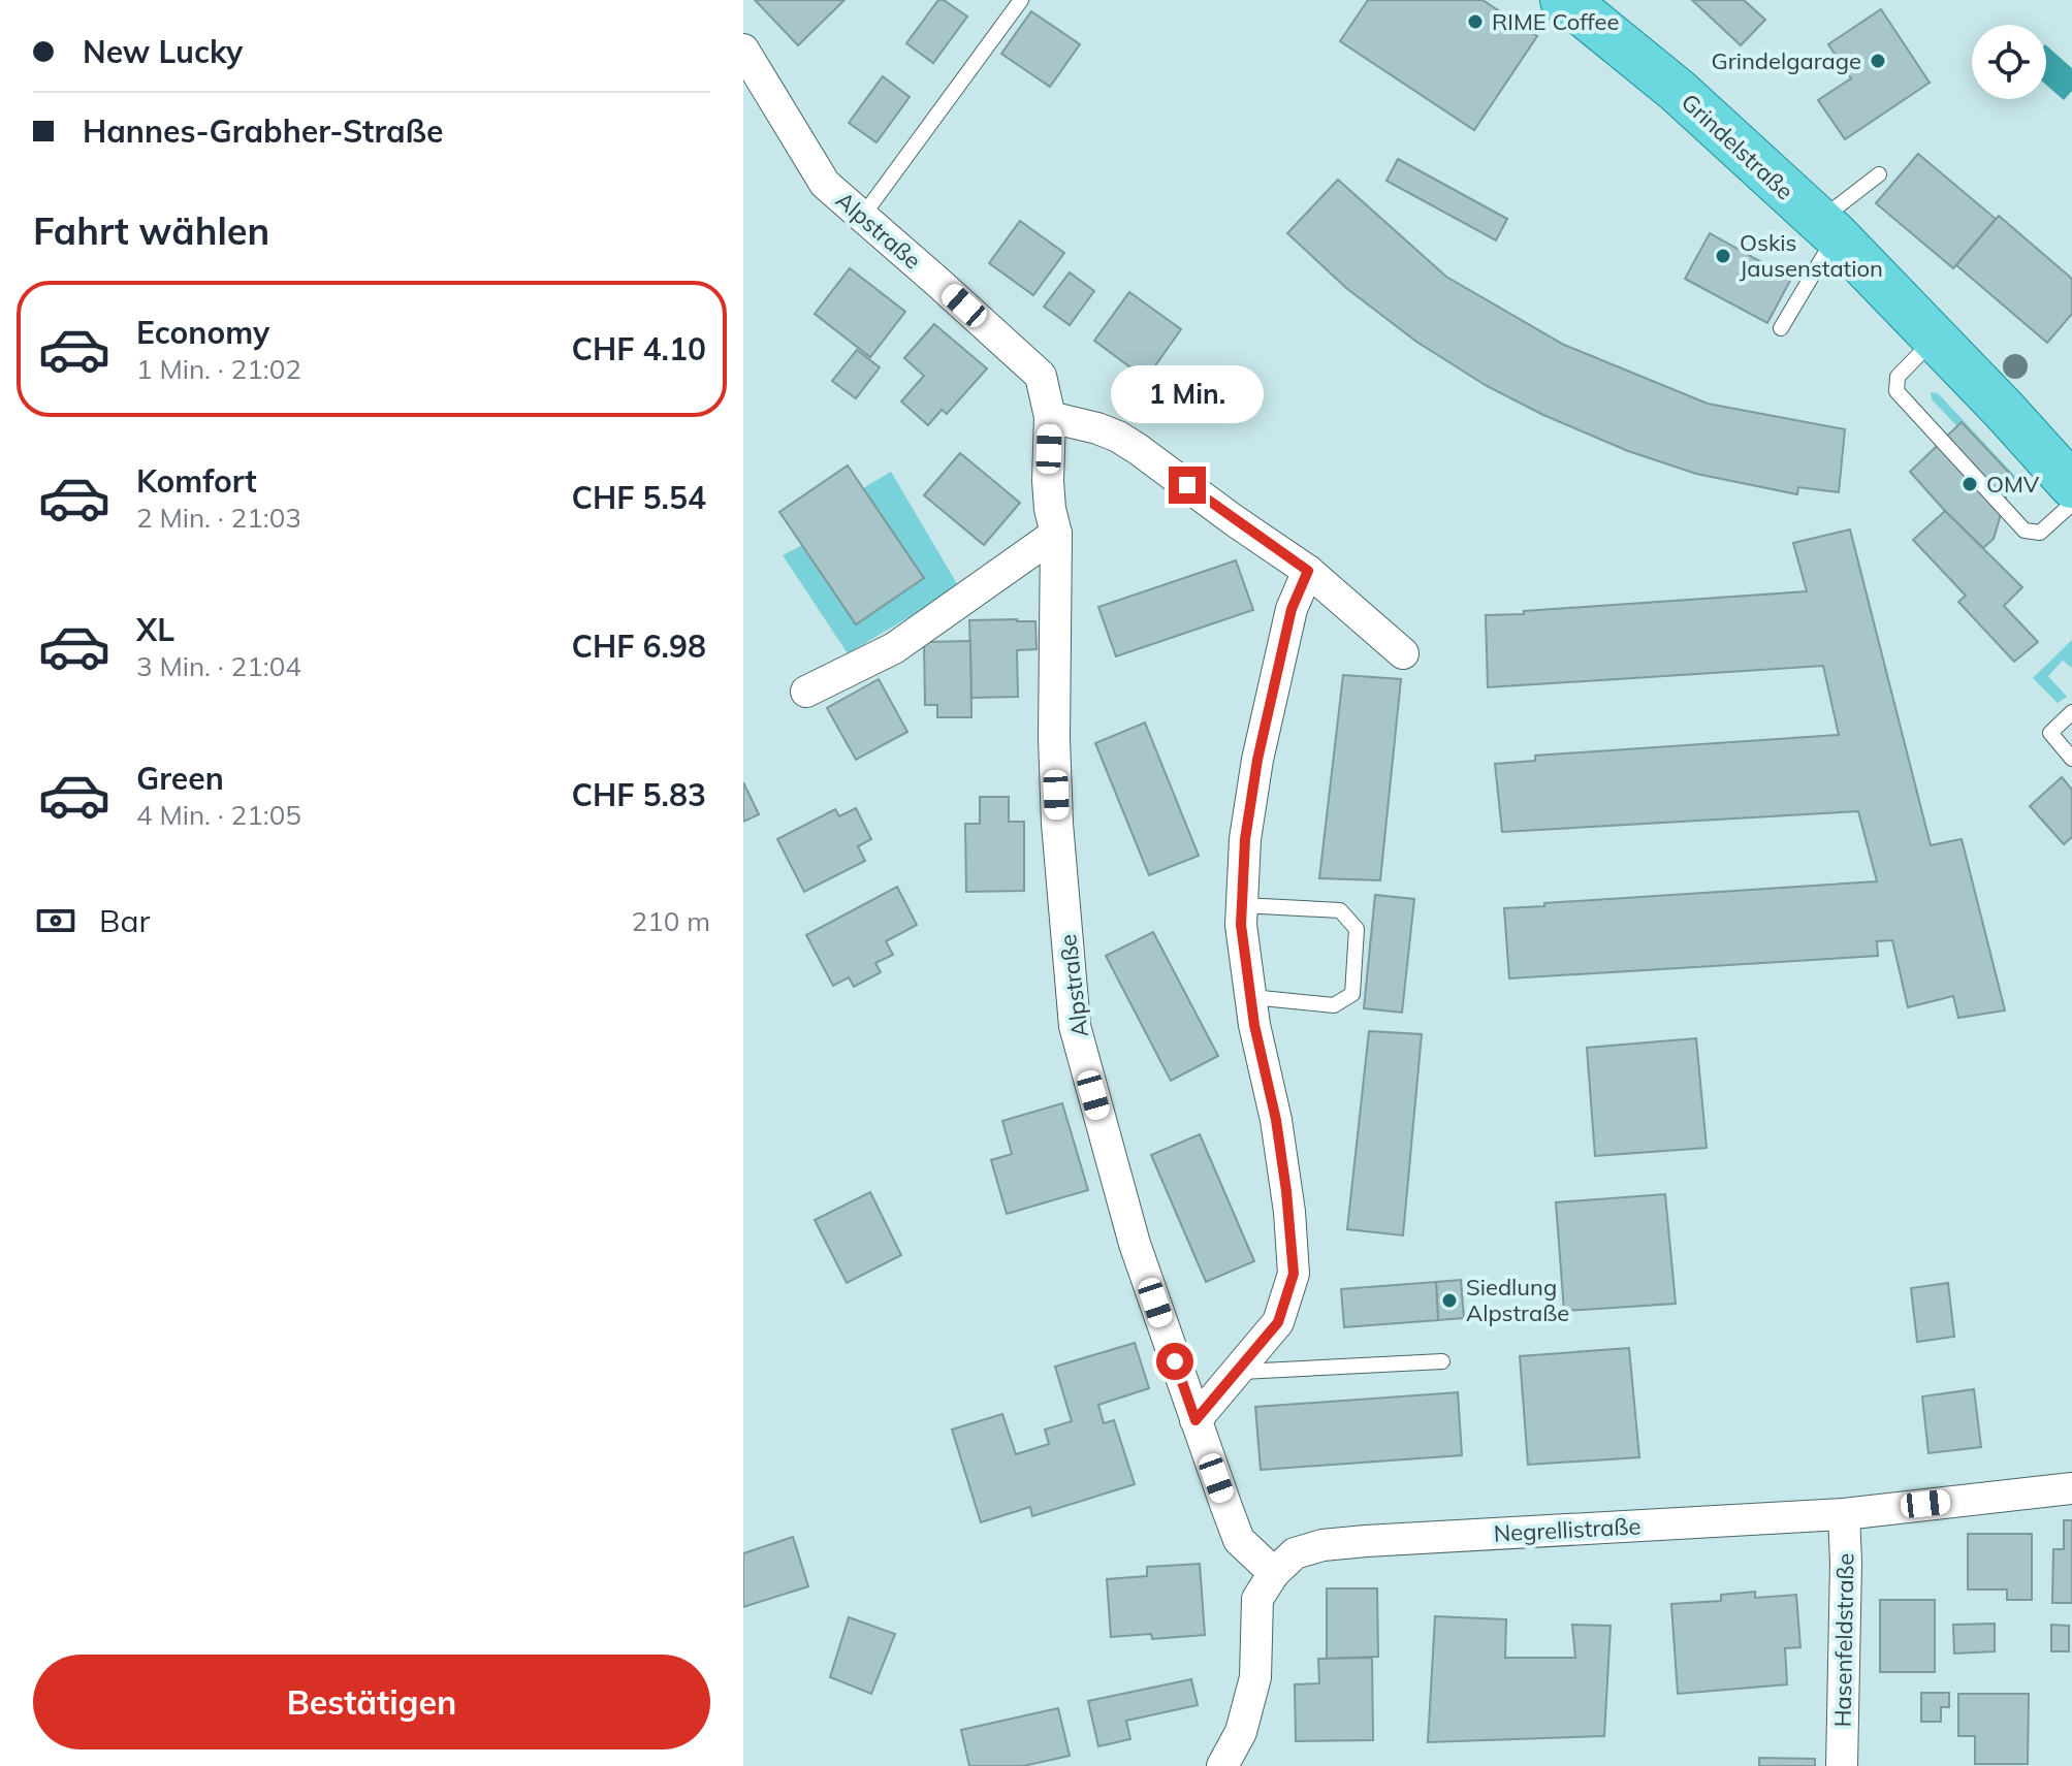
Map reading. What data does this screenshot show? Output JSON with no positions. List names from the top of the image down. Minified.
{"streets":{"main road":["Grindelstraße"],"street":["Alpstraße","Negrellistraße","Hasenfeldstraße"]},"crossings":[["Alpstraße","Negrellistraße"],["Negrellistraße","Hasenfeldstraße"]],"places":["RIME Coffee","Grindelgarage","Oskis Jausenstation","OMV","Siedlung Alpstraße"],"page":{"banner":["New Lucky","Hannes-Grabher-Straße"],"heading":"Fahrt wählen","list":[{"name":"Economy","note":"1 Min. · 21:02","value":"CHF 4.10"},{"name":"Komfort","note":"2 Min. · 21:03","value":"CHF 5.54"},{"name":"XL","note":"3 Min. · 21:04","value":"CHF 6.98"},{"name":"Green","note":"4 Min. · 21:05","value":"CHF 5.83"}],"bubble":"1 Min.","pay":["Bar","210 m"],"buttons":"Bestätigen"}}
